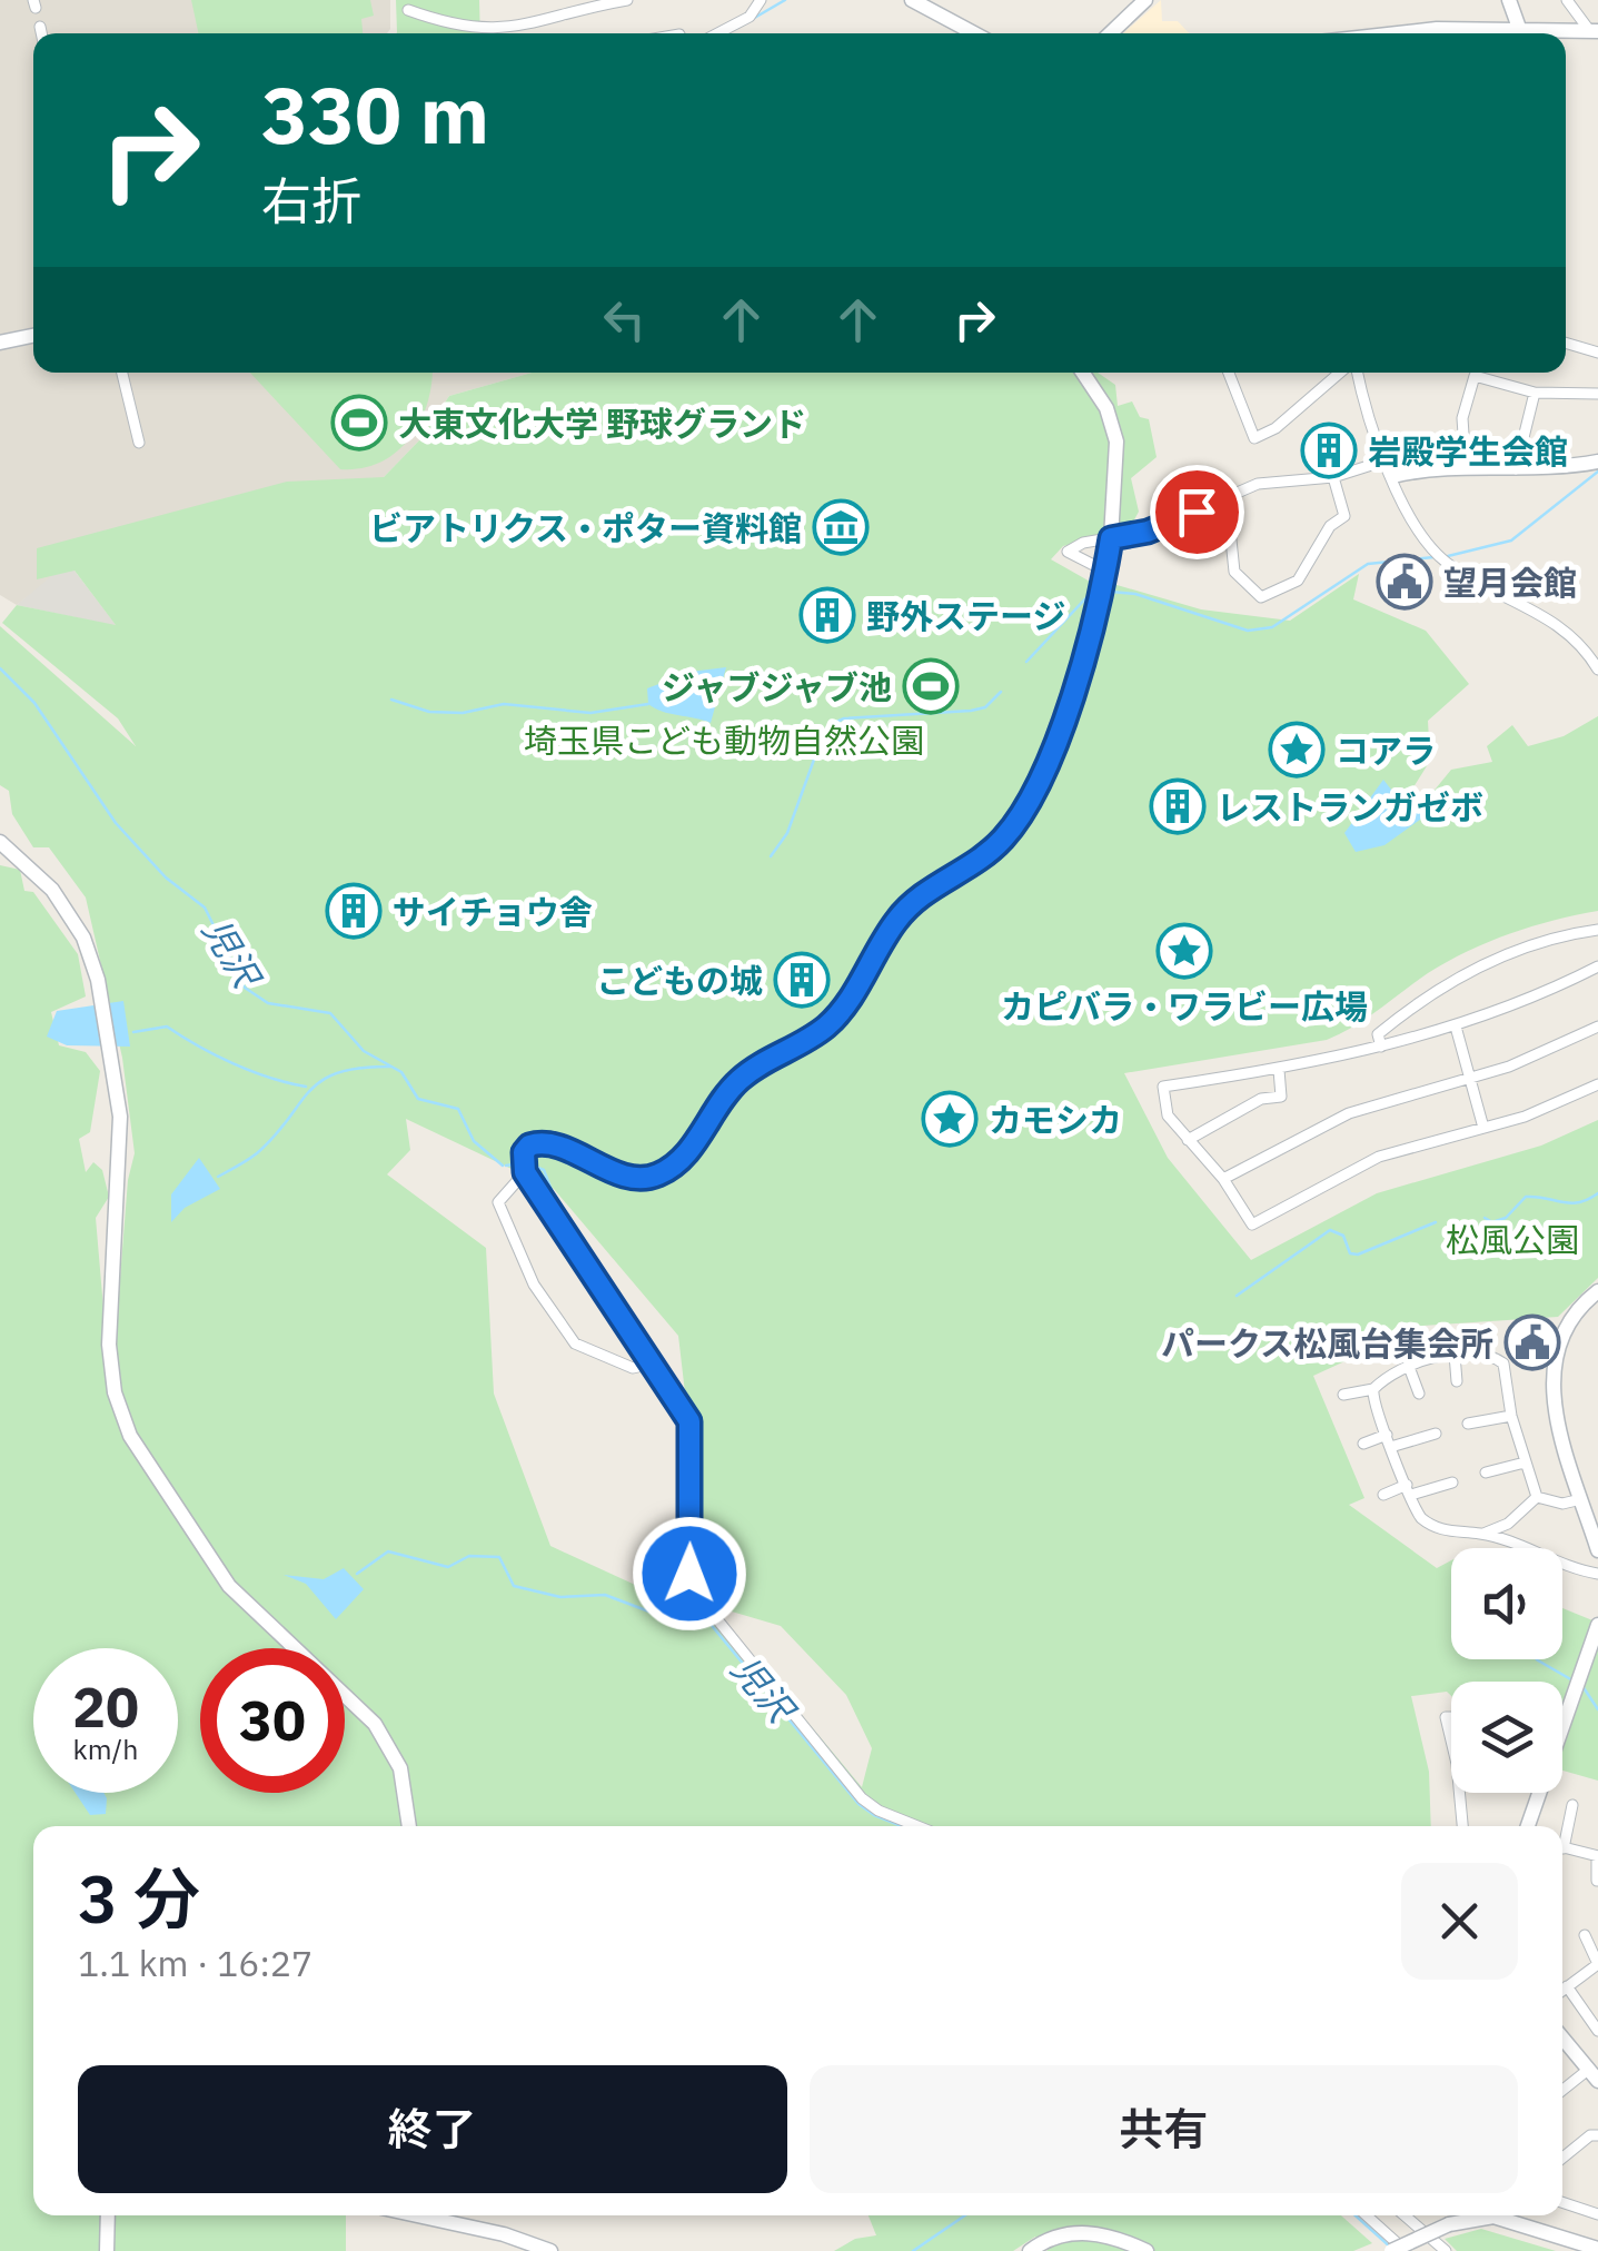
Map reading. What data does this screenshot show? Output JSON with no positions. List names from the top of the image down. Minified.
{"water":["児沢"],"parks":["埼玉県こども動物自然公園","松風公園"],"places":{"sports":["大東文化大学 野球グランド","ジャブジャブ池"],"building":["岩殿学生会館","野外ステージ","レストランガゼボ","サイチョウ舎","こどもの城"],"museum":["ビアトリクス・ポター資料館"],"public building":["望月会館","パークス松風台集会所"],"place":["コアラ","カピバラ・ワラビー広場","カモシカ"]},"page":{"turn":["330 m","右折"],"speed":"20 km/h","limit":"30","heading":["3 分","1.1 km · 16:27"],"buttons":["終了","共有"]}}
